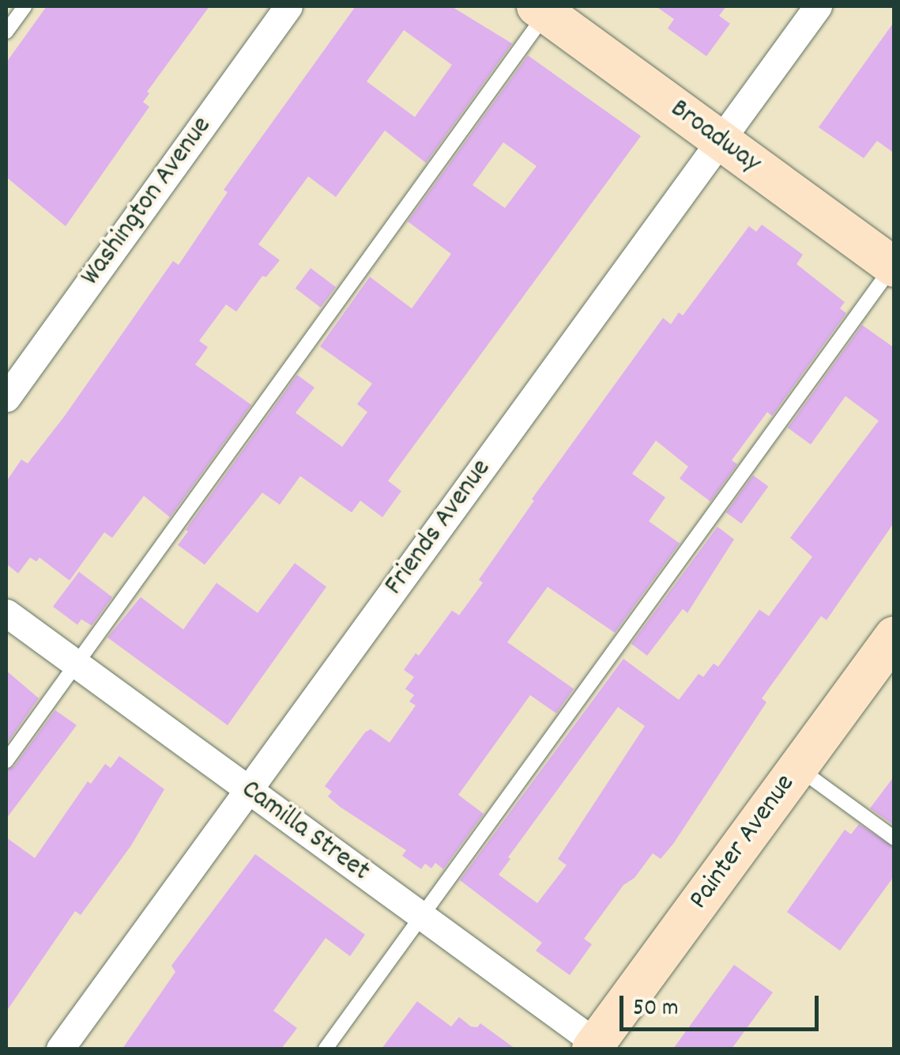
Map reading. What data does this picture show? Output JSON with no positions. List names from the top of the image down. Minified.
{"streets":{"street":["Broadway","Washington Avenue","Friends Avenue","Camilla Street","Painter Avenue"]},"crossings":[["Broadway","Friends Avenue"],["Friends Avenue","Camilla Street"],["Camilla Street","Painter Avenue"]],"scale_bar":"50 m"}
